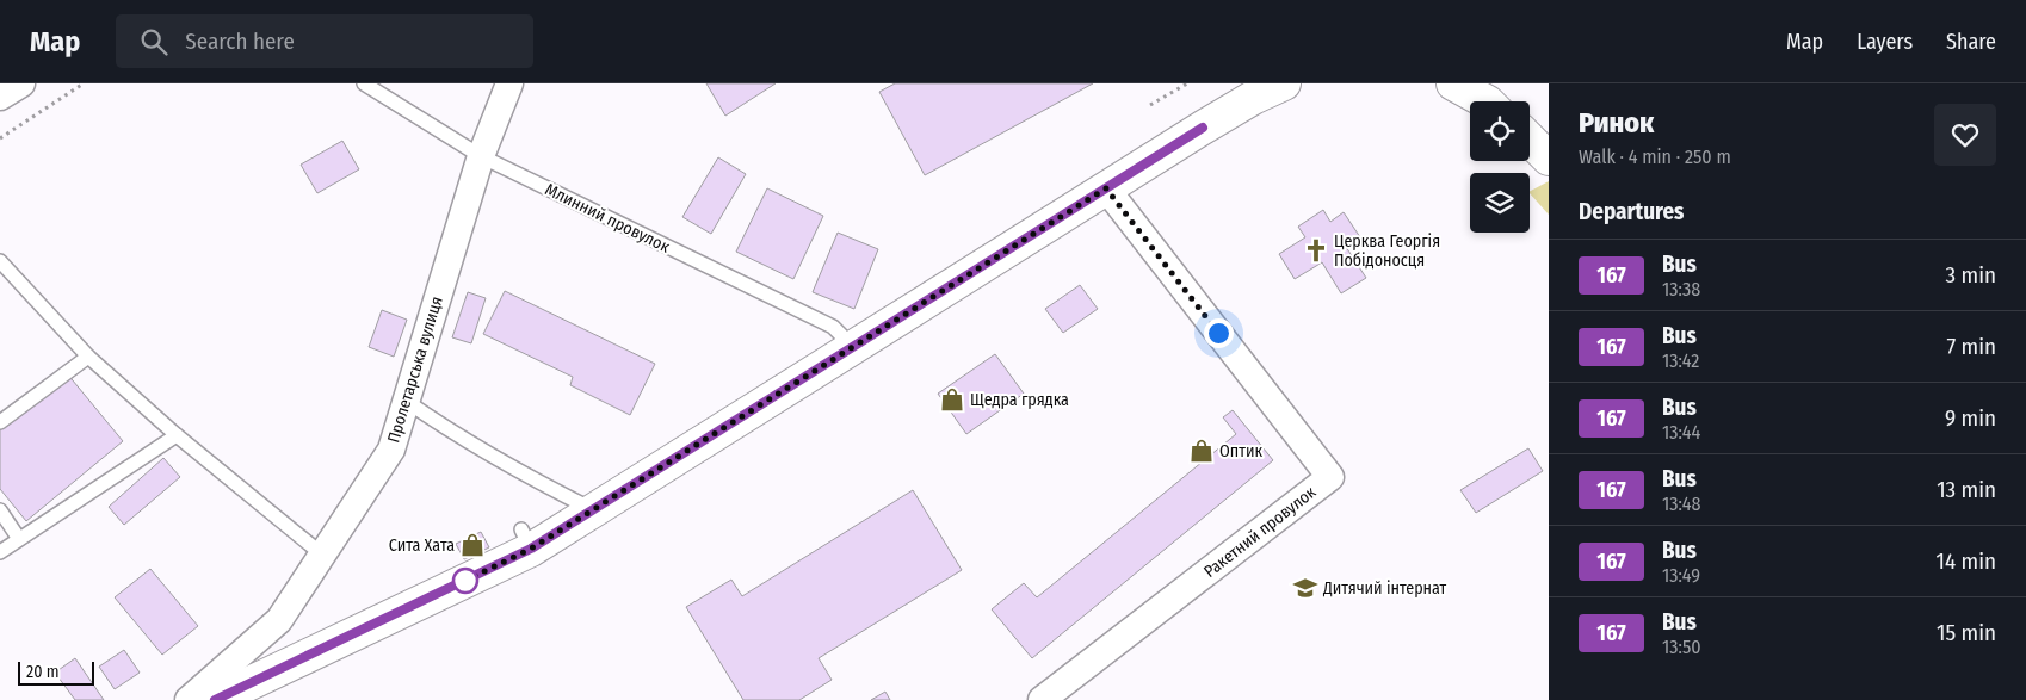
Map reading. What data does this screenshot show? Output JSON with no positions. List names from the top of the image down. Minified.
{"streets":{"street":["Пролетарська вулиця","Ракетний провулок"],"lane":["Млинний провулок"]},"crossings":[["Млинний провулок","Пролетарська вулиця"]],"places":{"church":["Церква Георгія Побідоносця"],"shop":["Щедра грядка","Оптик","Сита Хата"],"school or university":["Дитячий інтернат"]},"lines":["bus line 167"],"scale_bar":"20 m","page":{"header":"Map","search":"Search here","nav":["Map","Layers","Share"],"heading":[["Ринок","Walk · 4 min · 250 m"],"Departures"],"list":[{"mark":"167","name":"Bus","note":"13:38","value":"3 min"},{"mark":"167","name":"Bus","note":"13:42","value":"7 min"},{"mark":"167","name":"Bus","note":"13:44","value":"9 min"},{"mark":"167","name":"Bus","note":"13:48","value":"13 min"},{"mark":"167","name":"Bus","note":"13:49","value":"14 min"},{"mark":"167","name":"Bus","note":"13:50","value":"15 min"}],"scale":"20 m"}}
